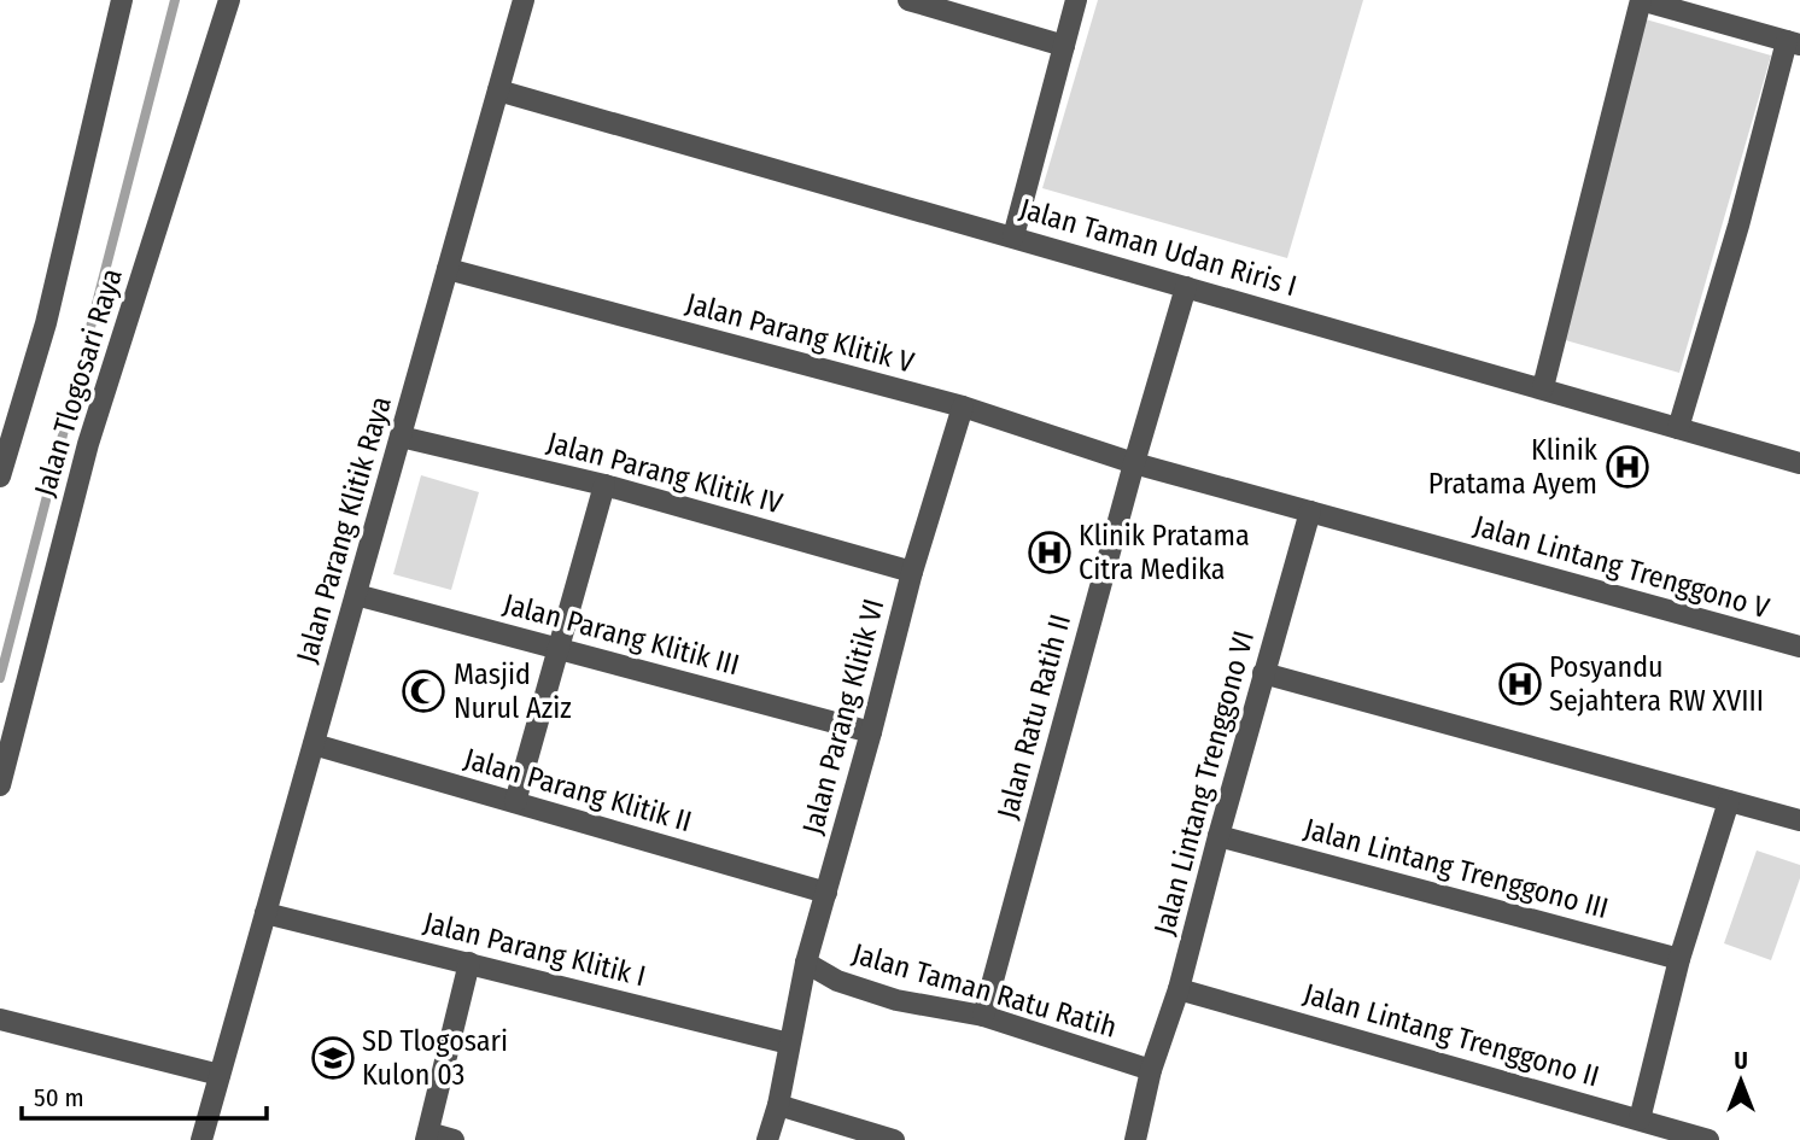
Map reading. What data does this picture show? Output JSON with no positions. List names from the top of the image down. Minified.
{"streets":{"street":["Jalan Taman Udan Riris I","Jalan Parang Klitik V","Jalan Tlogosari Raya","Jalan Parang Klitik IV","Jalan Parang Klitik Raya","Jalan Lintang Trenggono V","Jalan Parang Klitik III","Jalan Parang Klitik VI","Jalan Ratu Ratih II","Jalan Lintang Trenggono VI","Jalan Parang Klitik II","Jalan Lintang Trenggono III","Jalan Parang Klitik I","Jalan Taman Ratu Ratih","Jalan Lintang Trenggono II"]},"crossings":[["Jalan Taman Udan Riris I","Jalan Parang Klitik Raya"],["Jalan Taman Udan Riris I","Jalan Ratu Ratih II"],["Jalan Parang Klitik V","Jalan Parang Klitik Raya"],["Jalan Parang Klitik V","Jalan Lintang Trenggono V"],["Jalan Parang Klitik V","Jalan Parang Klitik VI"],["Jalan Parang Klitik V","Jalan Ratu Ratih II"],["Jalan Parang Klitik IV","Jalan Parang Klitik Raya"],["Jalan Parang Klitik IV","Jalan Parang Klitik VI"],["Jalan Parang Klitik Raya","Jalan Parang Klitik III"],["Jalan Parang Klitik Raya","Jalan Parang Klitik II"],["Jalan Parang Klitik Raya","Jalan Parang Klitik I"],["Jalan Lintang Trenggono V","Jalan Ratu Ratih II"],["Jalan Lintang Trenggono V","Jalan Lintang Trenggono VI"],["Jalan Parang Klitik III","Jalan Parang Klitik VI"],["Jalan Parang Klitik VI","Jalan Parang Klitik II"],["Jalan Parang Klitik VI","Jalan Parang Klitik I"],["Jalan Parang Klitik VI","Jalan Taman Ratu Ratih"],["Jalan Ratu Ratih II","Jalan Taman Ratu Ratih"],["Jalan Lintang Trenggono VI","Jalan Lintang Trenggono III"],["Jalan Lintang Trenggono VI","Jalan Taman Ratu Ratih"],["Jalan Lintang Trenggono VI","Jalan Lintang Trenggono II"]],"places":{"hospital":["Klinik Pratama Ayem","Klinik Pratama Citra Medika","Posyandu Sejahtera RW XVIII"],"mosque":["Masjid Nurul Aziz"],"school or university":["SD Tlogosari Kulon 03"]},"scale_bar":"50 m","north":"top"}
